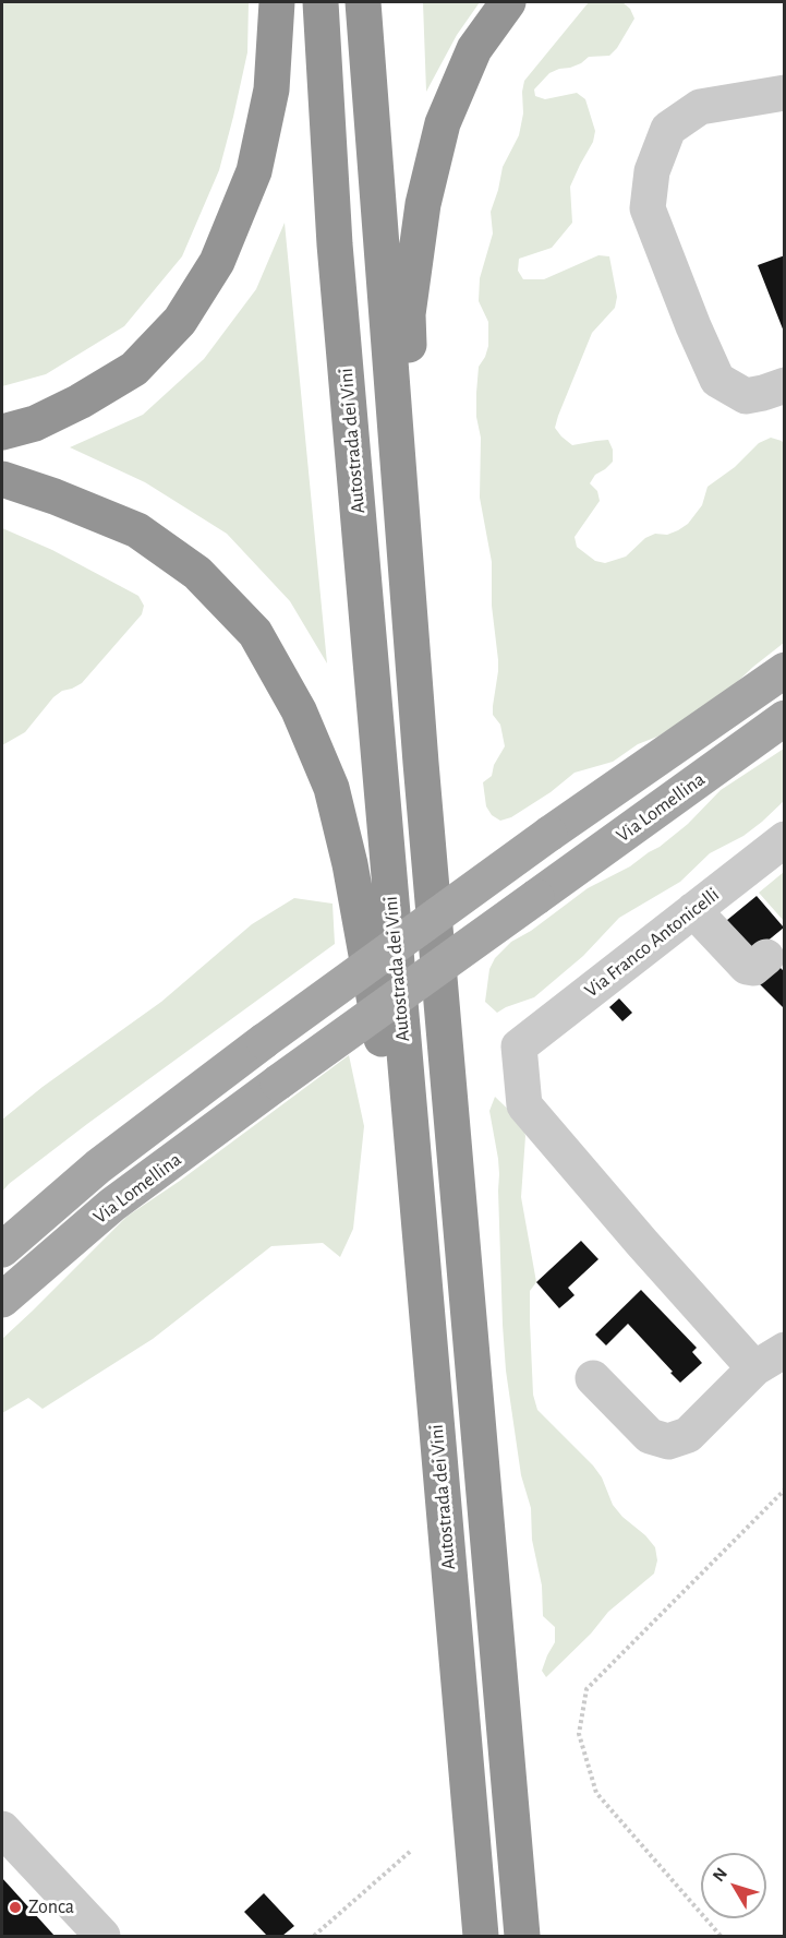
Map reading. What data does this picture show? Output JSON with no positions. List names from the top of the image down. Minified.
{"streets":{"highway":["Autostrada dei Vini"],"main road":["Via Lomellina"],"street":["Via Franco Antonicelli"]},"places":["Zonca"],"north":"top left"}
